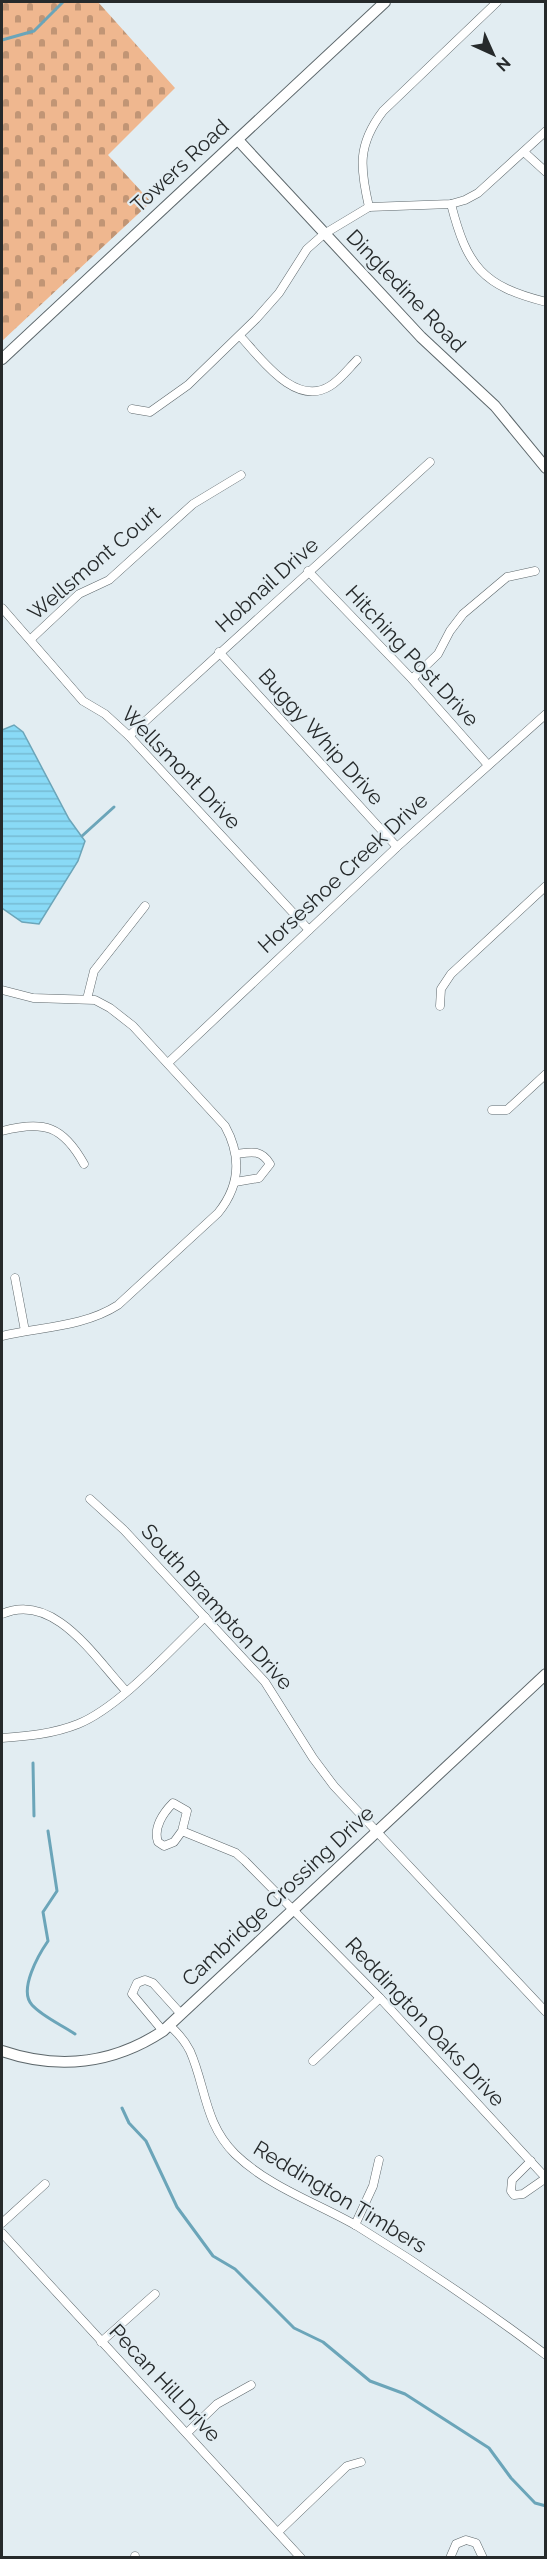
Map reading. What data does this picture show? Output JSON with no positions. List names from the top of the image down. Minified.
{"streets":{"street":["Towers Road","Dingledine Road","Wellsmont Court","Hobnail Drive","Hitching Post Drive","Buggy Whip Drive","Wellsmont Drive","Horseshoe Creek Drive","South Brampton Drive","Cambridge Crossing Drive","Reddington Oaks Drive","Reddington Timbers","Pecan Hill Drive"]},"crossings":[["Towers Road","Dingledine Road"],["Wellsmont Court","Wellsmont Drive"],["Hobnail Drive","Hitching Post Drive"],["Hobnail Drive","Buggy Whip Drive"],["Hobnail Drive","Wellsmont Drive"],["Hitching Post Drive","Horseshoe Creek Drive"],["Buggy Whip Drive","Horseshoe Creek Drive"],["Wellsmont Drive","Horseshoe Creek Drive"],["South Brampton Drive","Cambridge Crossing Drive"],["Cambridge Crossing Drive","Reddington Oaks Drive"],["Cambridge Crossing Drive","Reddington Timbers"]],"north":"bottom right"}
